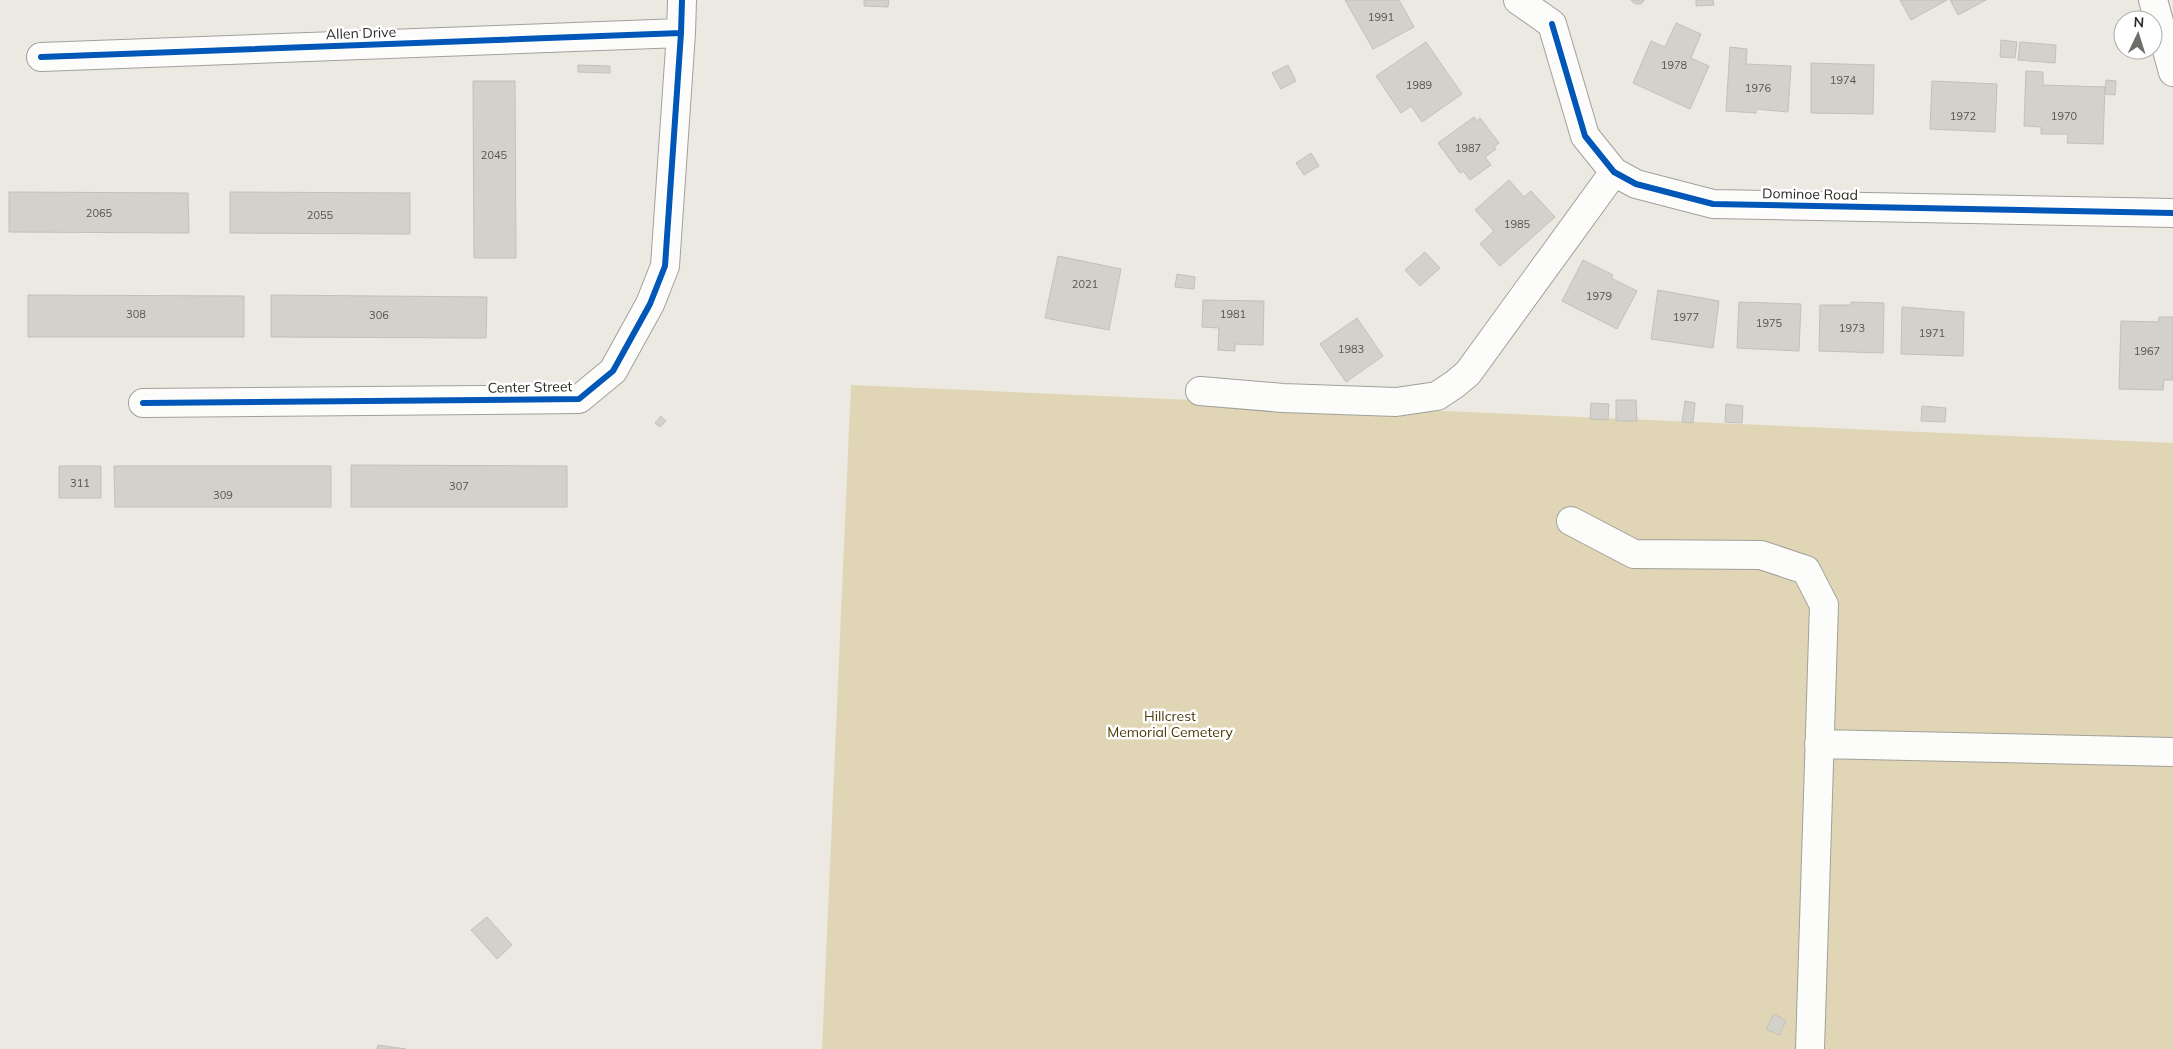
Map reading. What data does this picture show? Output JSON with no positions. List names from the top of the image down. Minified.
{"streets":{"street":["Allen Drive","Dominoe Road","Center Street"]},"crossings":[["Allen Drive","Center Street"]],"parks":["Hillcrest Memorial Cemetery"],"house_numbers":["1991","1978","1974","1989","1976","1972","1970","1987","2045","2065","2055","1985","2021","1979","308","1981","306","1977","1975","1973","1971","1983","1967","311","307","309"],"north":"top"}
